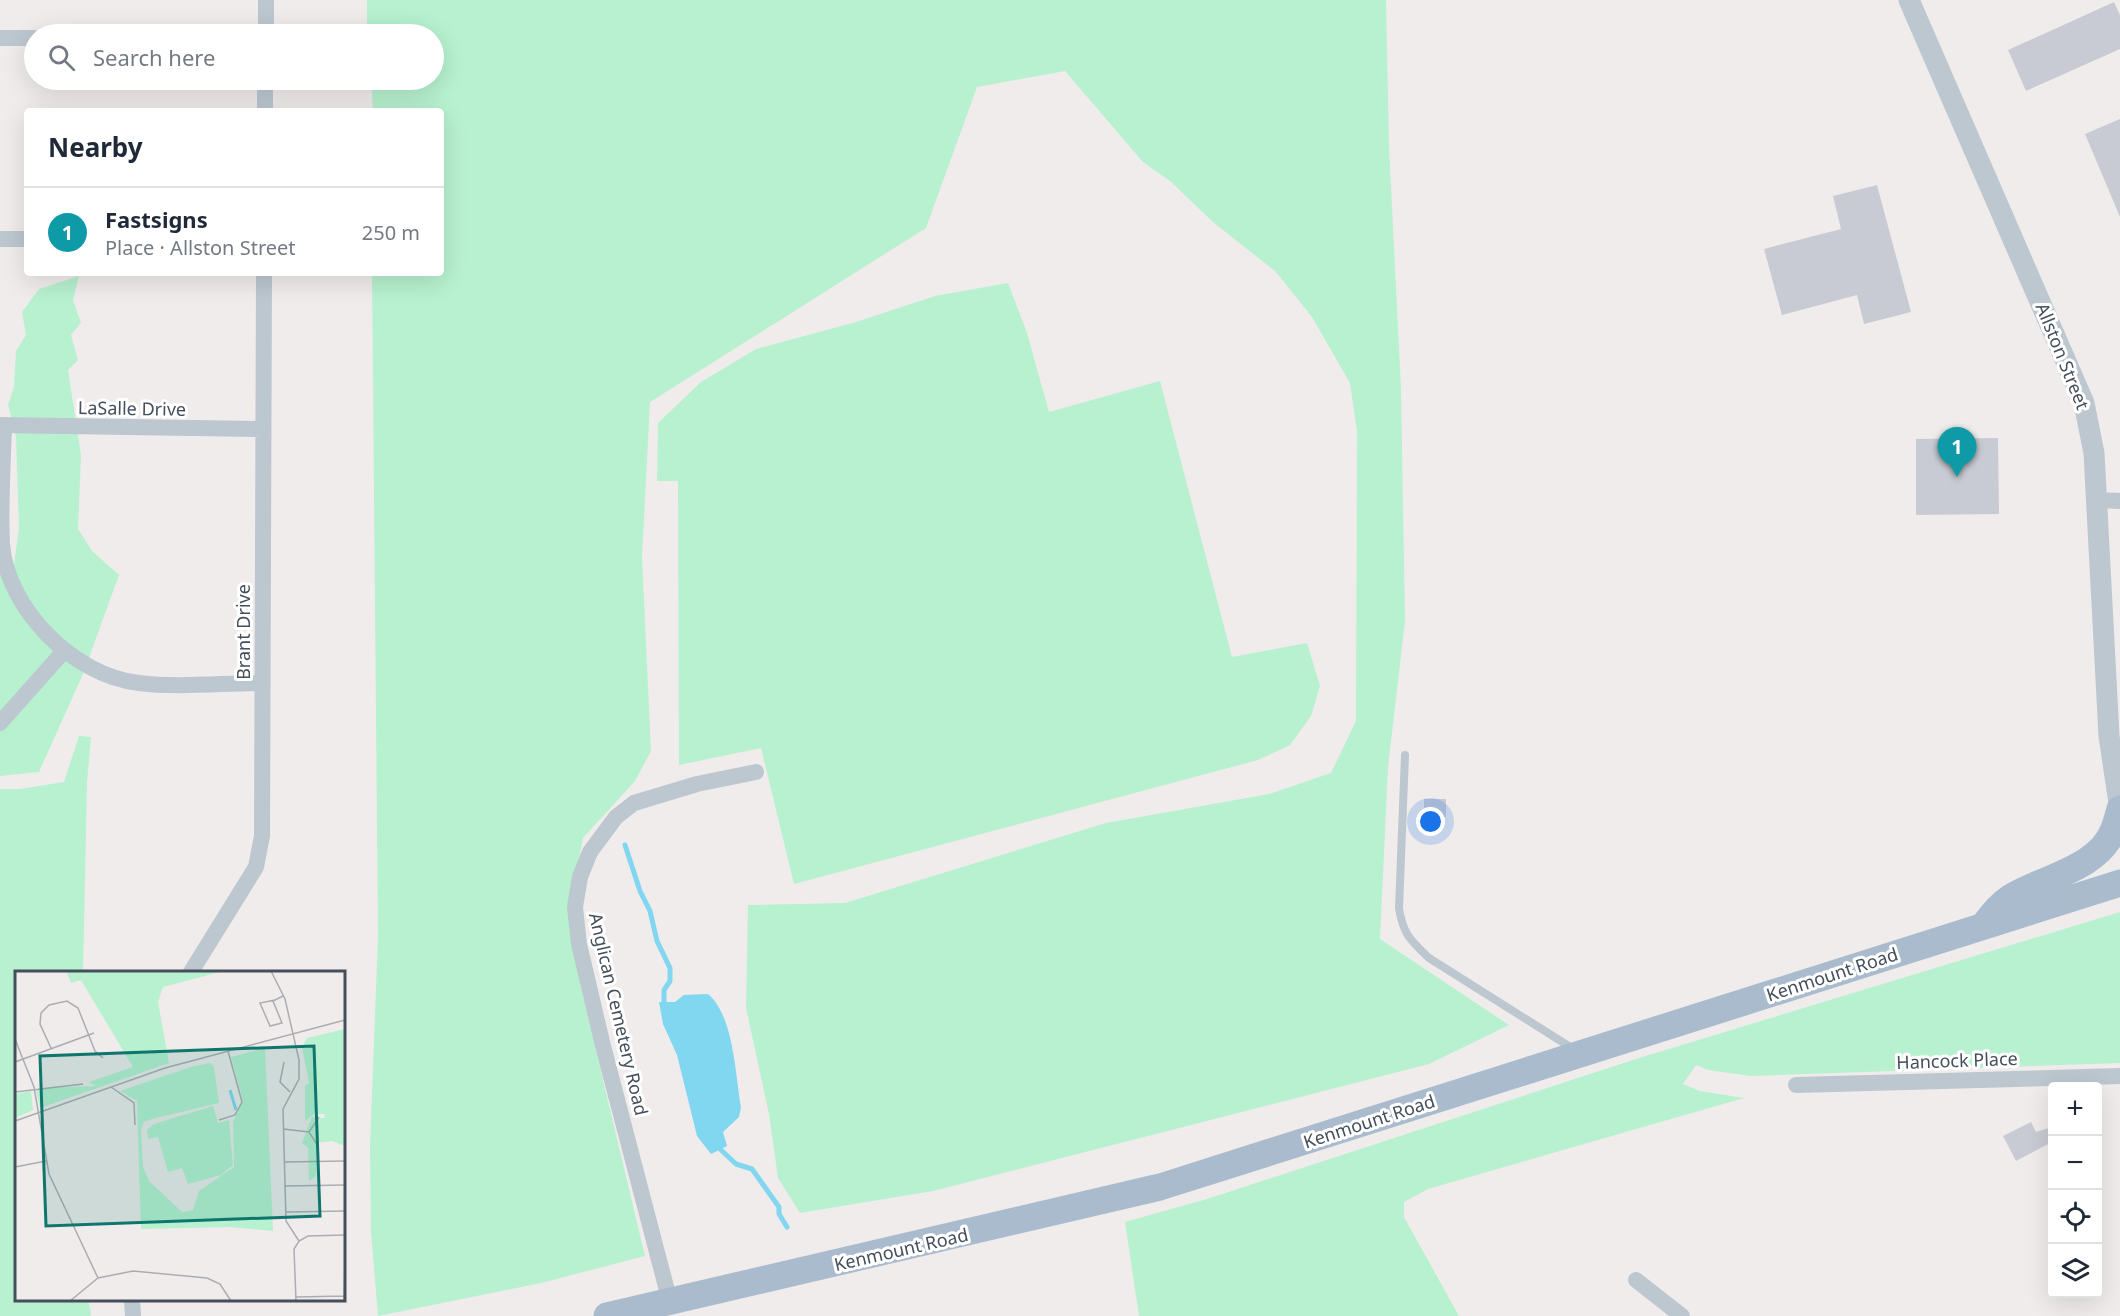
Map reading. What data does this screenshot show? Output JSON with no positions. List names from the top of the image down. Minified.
{"streets":{"main road":["Kenmount Road"],"street":["Allston Street","LaSalle Drive","Brant Drive","Anglican Cemetery Road","Hancock Place"]},"crossings":[["LaSalle Drive","Brant Drive"],["Kenmount Road","Anglican Cemetery Road"]],"page":{"search":"Search here","heading":"Nearby","list":[{"mark":"1","name":"Fastsigns","note":"Place · Allston Street","value":"250 m"}],"pins":"1","map_buttons":["+","−"]}}
